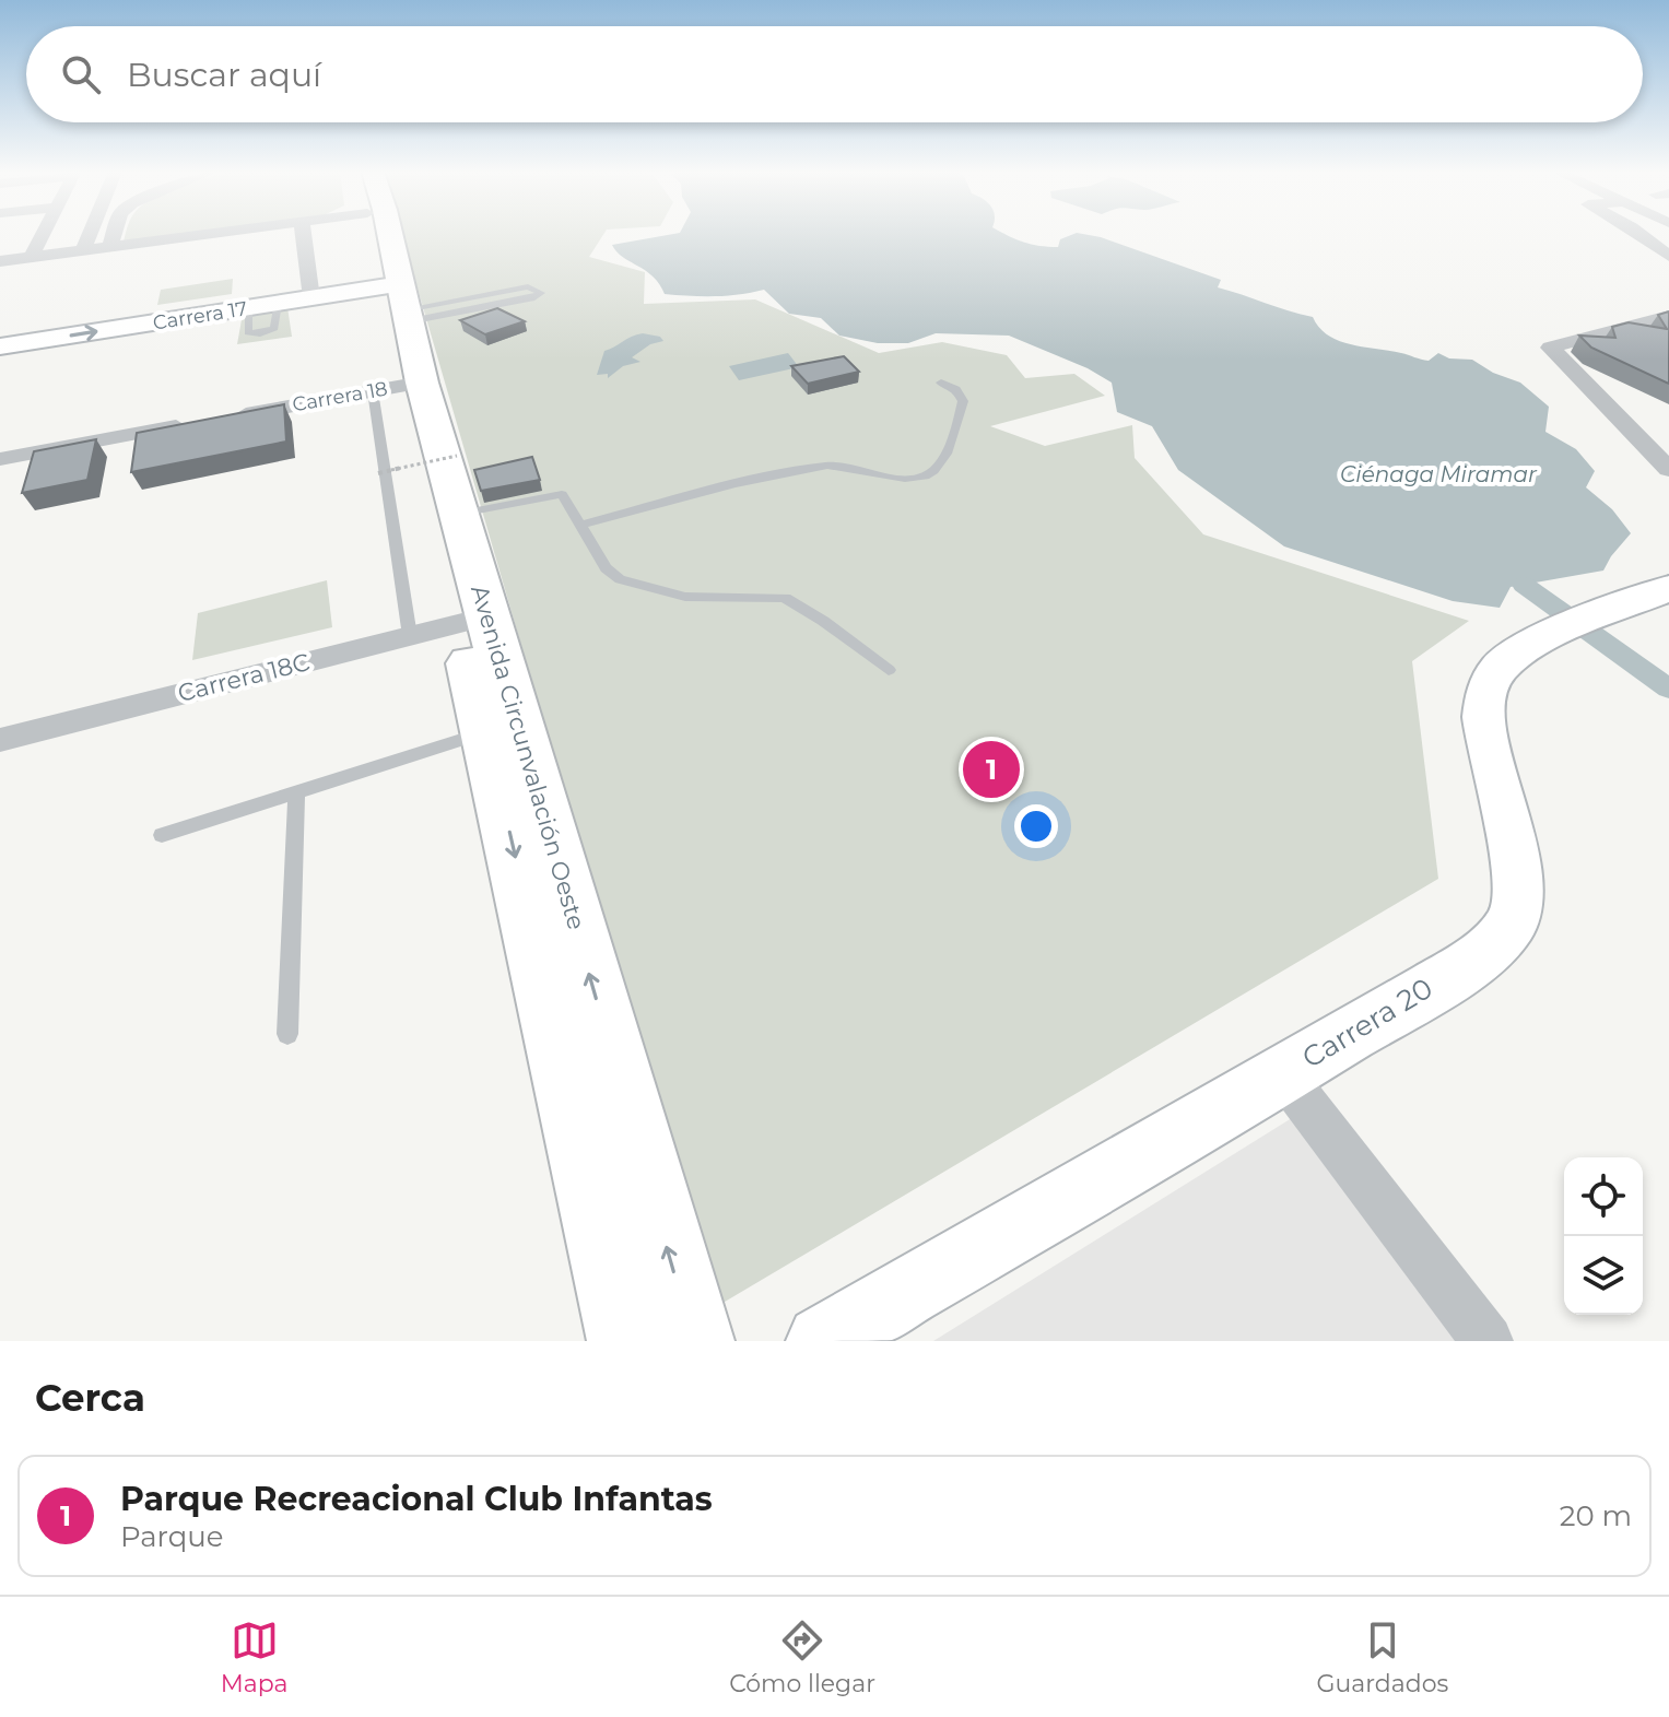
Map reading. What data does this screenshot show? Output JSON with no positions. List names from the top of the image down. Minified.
{"streets":{"main road":["Avenida Circunvalación Oeste"],"street":["Carrera 17","Carrera 18","Carrera 18C","Carrera 20"]},"crossings":[["Carrera 17","Avenida Circunvalación Oeste"],["Carrera 18","Avenida Circunvalación Oeste"],["Carrera 18C","Avenida Circunvalación Oeste"]],"water":["Ciénaga Miramar"],"page":{"search":"Buscar aquí","pins":"1","heading":"Cerca","list":[{"mark":"1","name":"Parque Recreacional Club Infantas","note":"Parque","value":"20 m"}],"nav":["Mapa","Cómo llegar","Guardados"]}}
